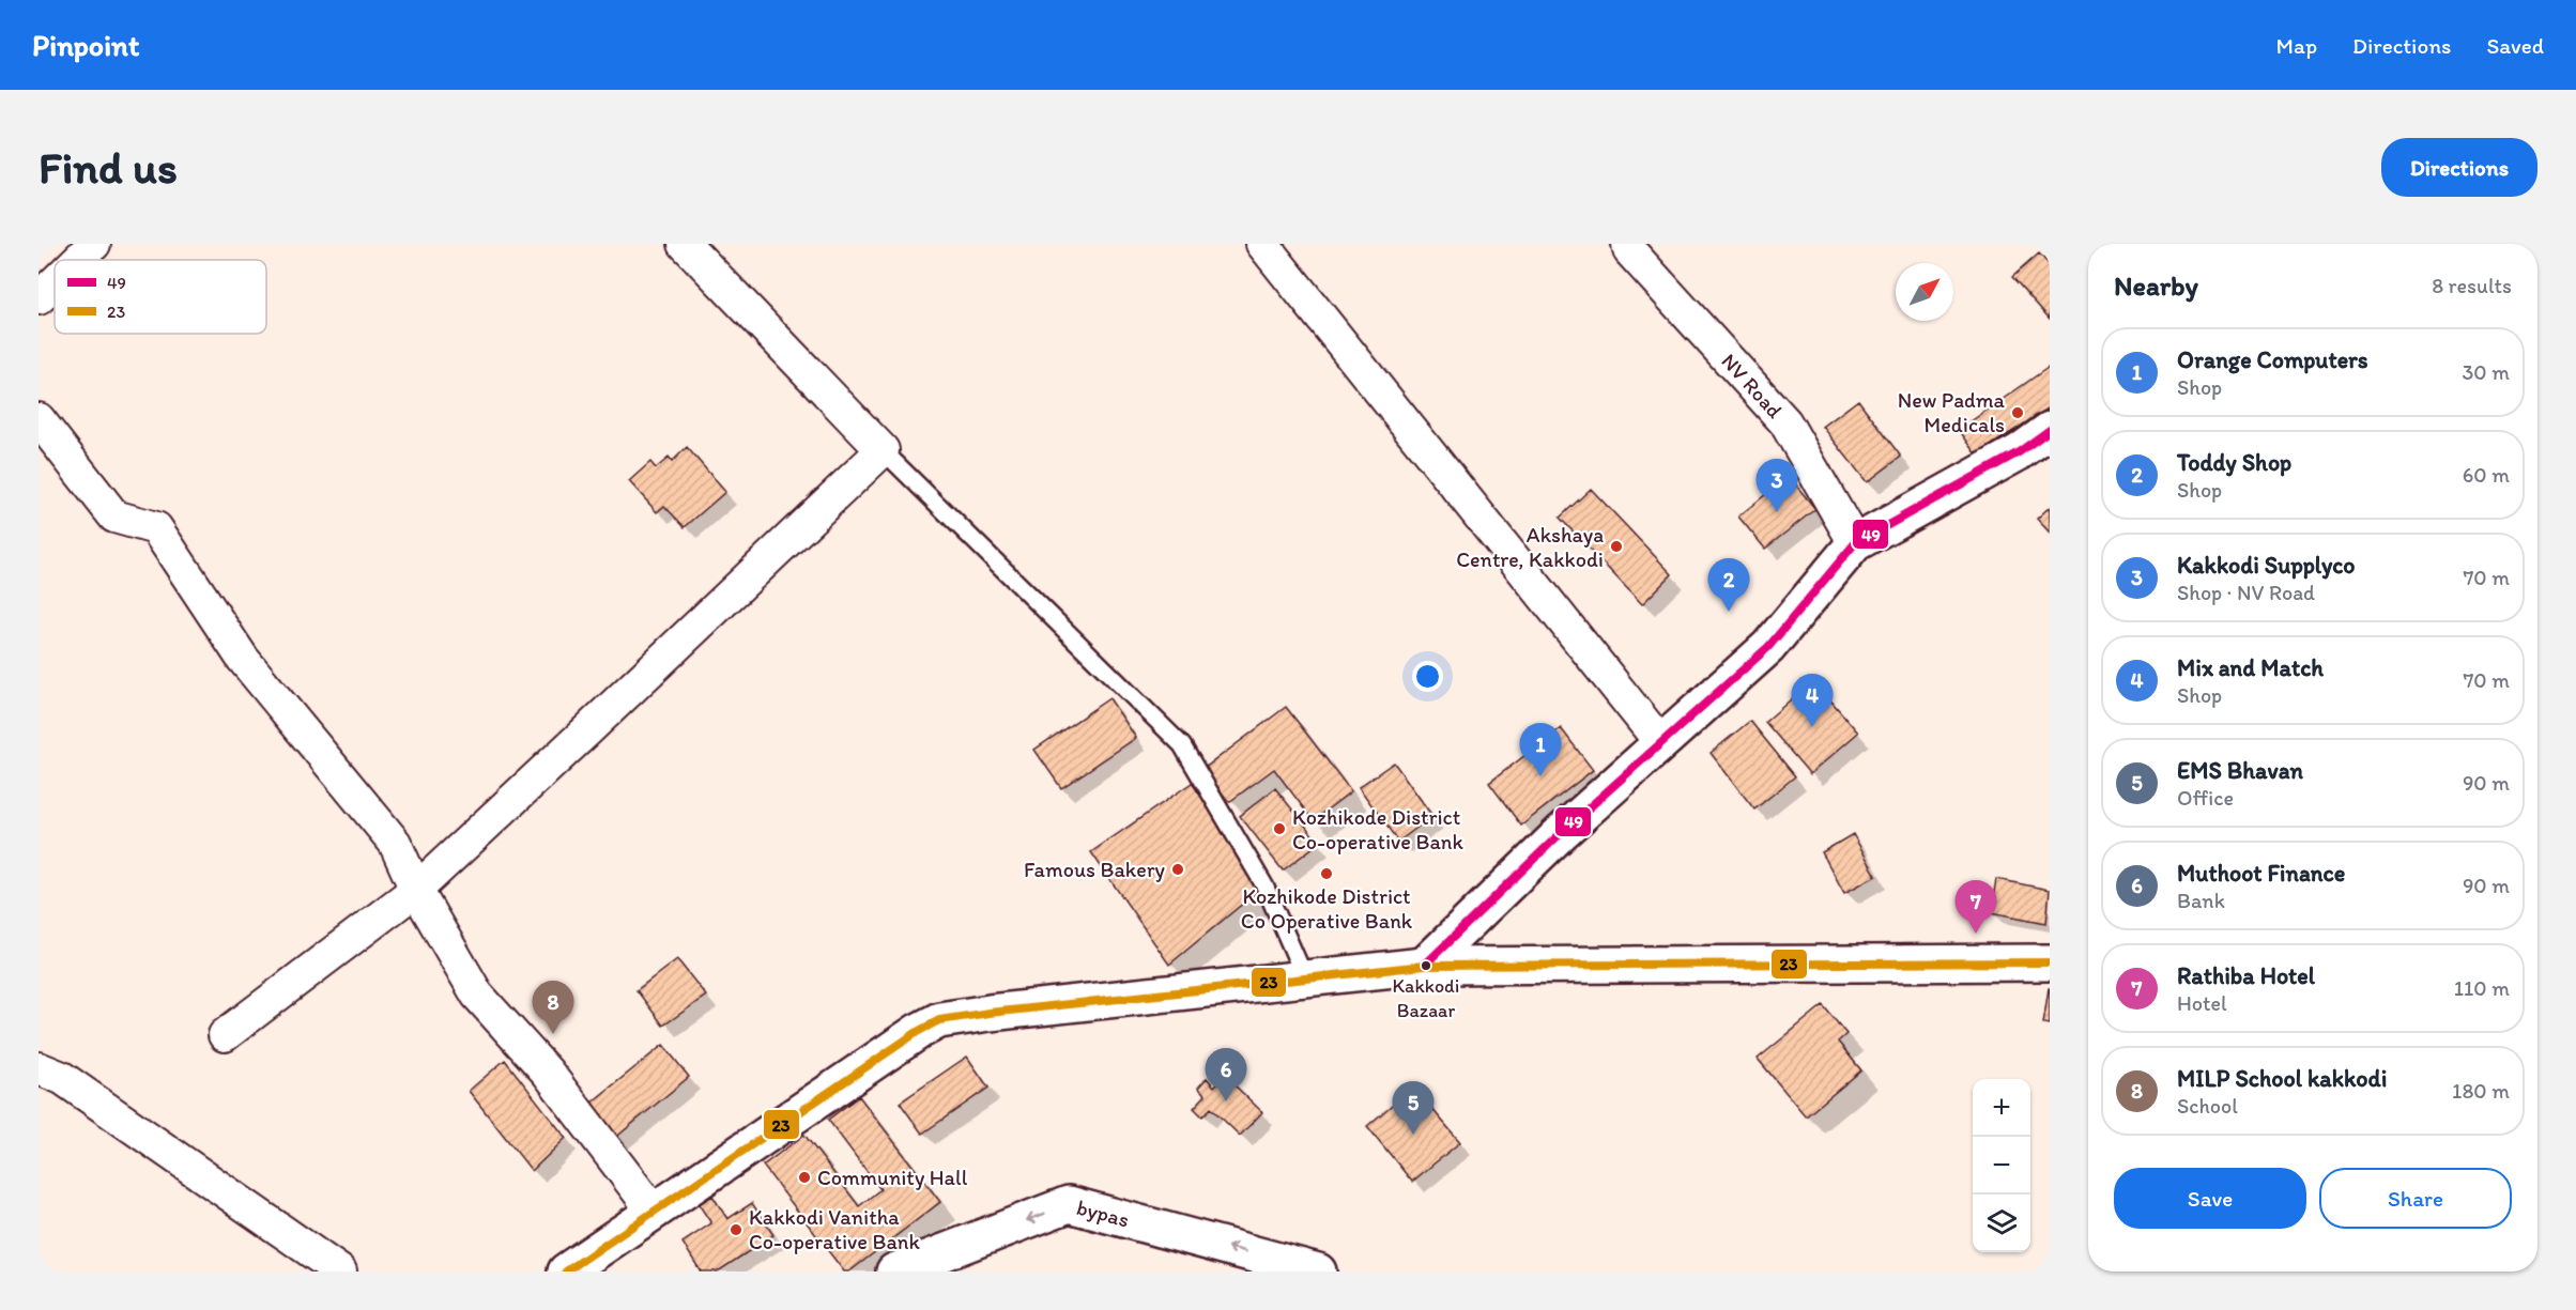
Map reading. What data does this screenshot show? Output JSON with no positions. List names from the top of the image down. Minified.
{"streets":{"main road":["bypas"],"street":["NV Road"]},"places":["New Padma Medicals","Akshaya Centre, Kakkodi","Kozhikode District Co-operative Bank","Famous Bakery","Kozhikode District Co Operative Bank","Kakkodi Bazaar","Community Hall","Kakkodi Vanitha Co-operative Bank"],"lines":["transit line 49","transit line 23"],"legend":["49","23"],"north":"top right","page":{"header":"Pinpoint","nav":["Map","Directions","Saved"],"buttons":["Directions",["Save","Share"]],"title":"Find us","heading":["Nearby","8 results"],"list":[{"mark":"1","name":"Orange Computers","note":"Shop","value":"30 m"},{"mark":"2","name":"Toddy Shop","note":"Shop","value":"60 m"},{"mark":"3","name":"Kakkodi Supplyco","note":"Shop · NV Road","value":"70 m"},{"mark":"4","name":"Mix and Match","note":"Shop","value":"70 m"},{"mark":"5","name":"EMS Bhavan","note":"Office","value":"90 m"},{"mark":"6","name":"Muthoot Finance","note":"Bank","value":"90 m"},{"mark":"7","name":"Rathiba Hotel","note":"Hotel","value":"110 m"},{"mark":"8","name":"MILP School kakkodi","note":"School","value":"180 m"}],"pins":["3","2","4","1","7","8","6","5"],"map_buttons":["+","−"]}}
